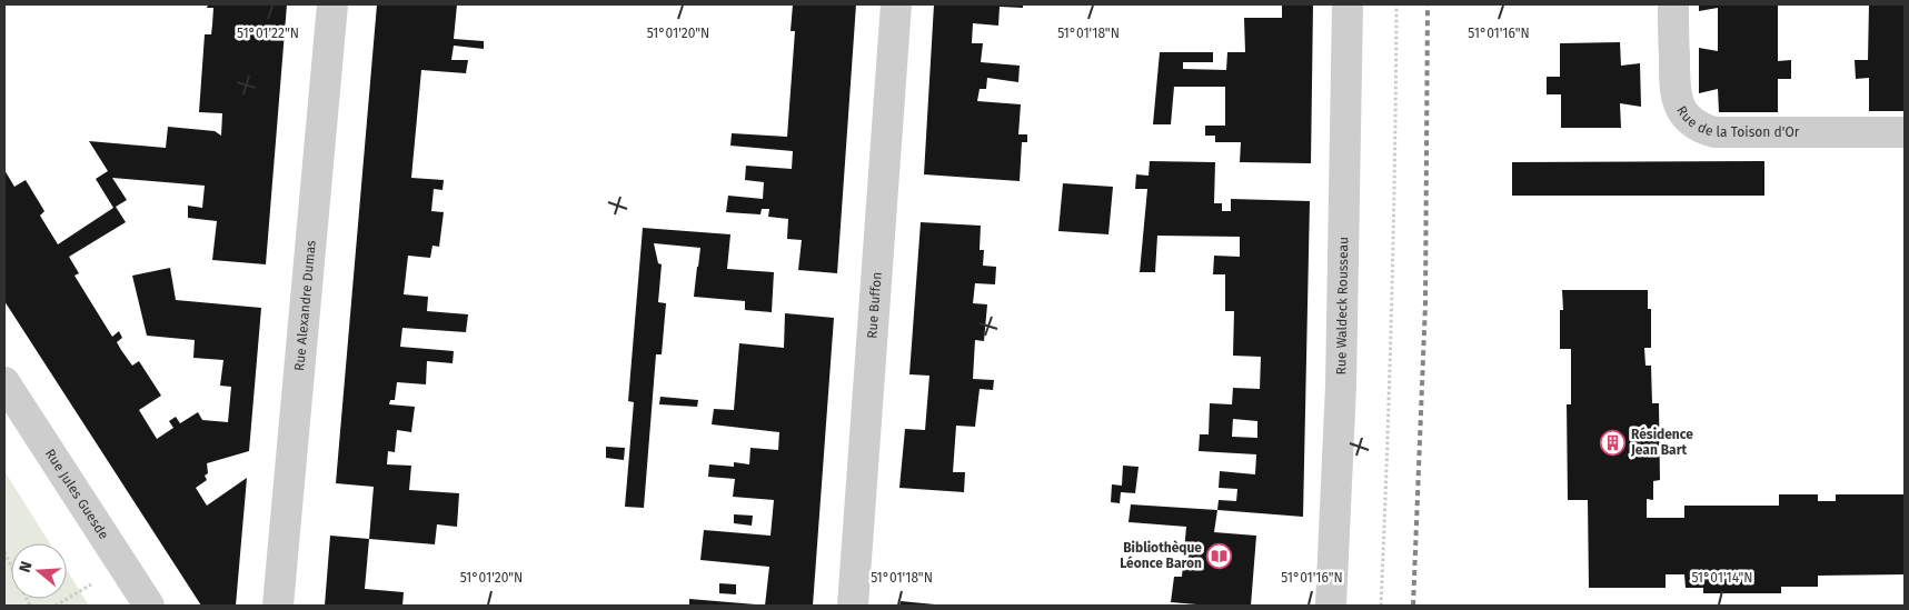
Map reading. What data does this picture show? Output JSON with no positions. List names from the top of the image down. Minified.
{"streets":{"street":["Rue de la Toison d'Or","Rue Alexandre Dumas","Rue Buffon","Rue Waldeck Rousseau","Rue Jules Guesde"]},"places":{"building":["Résidence Jean Bart"],"library":["Bibliothèque Léonce Baron"]},"north":"left","coordinates":["51°01'22\"N","51°01'20\"N","51°01'18\"N","51°01'16\"N","51°01'14\"N"]}
